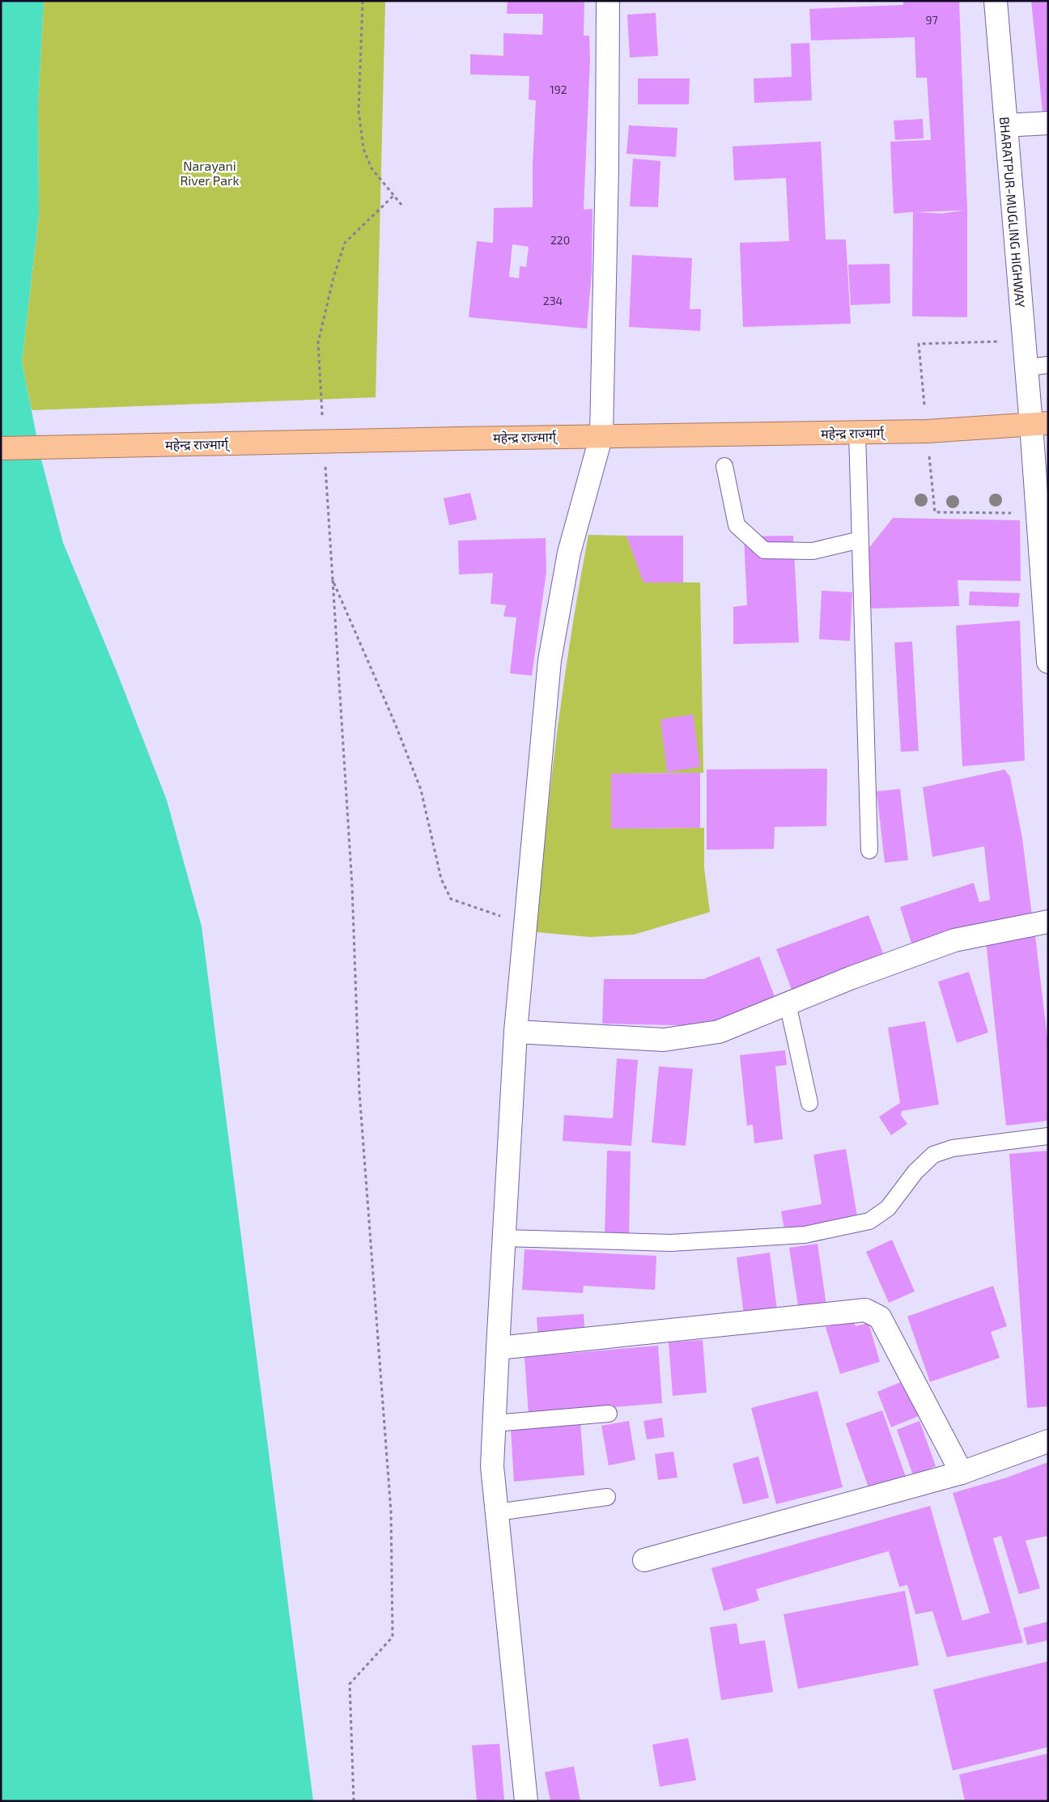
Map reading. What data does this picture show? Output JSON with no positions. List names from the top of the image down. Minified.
{"streets":{"highway":["महेन्द्र राज्मार्ग्"],"street":["BHARATPUR-MUGLING HIGHWAY"]},"crossings":[["BHARATPUR-MUGLING HIGHWAY","महेन्द्र राज्मार्ग्"]],"parks":["Narayani River Park"],"house_numbers":["97","192","220","234"]}
